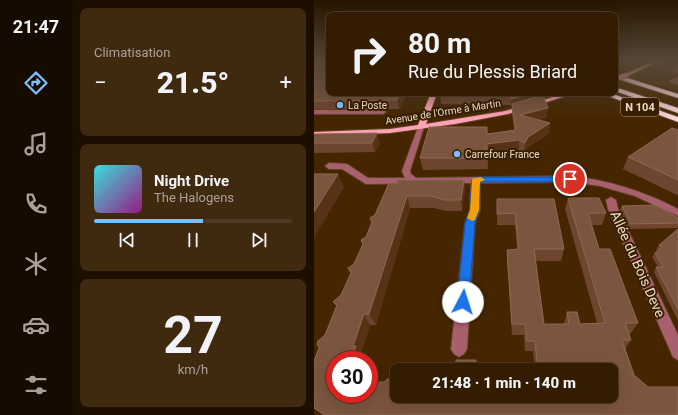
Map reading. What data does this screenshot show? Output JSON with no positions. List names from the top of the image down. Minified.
{"streets":{"highway":["N 104"],"main road":["Avenue de l'Orme à Martin"],"street":["Allée du Bois Deve"]},"places":["La Poste","Carrefour France"],"page":{"tabs":"21:47","tile":["Climatisation",["27","km/h"]],"turn":["80 m","Rue du Plessis Briard"],"heat":["−","21.5°","+"],"song":["Night Drive","The Halogens"],"limit":"30","trip":"21:48 · 1 min · 140 m"}}
